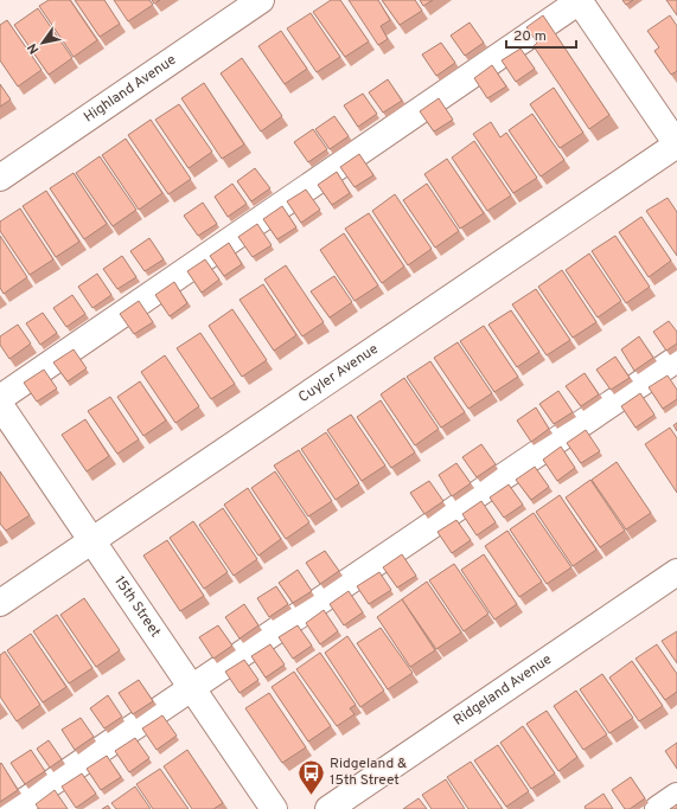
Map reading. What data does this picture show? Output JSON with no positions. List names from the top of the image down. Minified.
{"streets":{"street":["Highland Avenue","Cuyler Avenue","15th Street","Ridgeland Avenue"]},"crossings":[["Cuyler Avenue","15th Street"]],"places":{"bus stop":["Ridgeland & 15th Street"]},"scale_bar":"20 m","north":"bottom left"}
